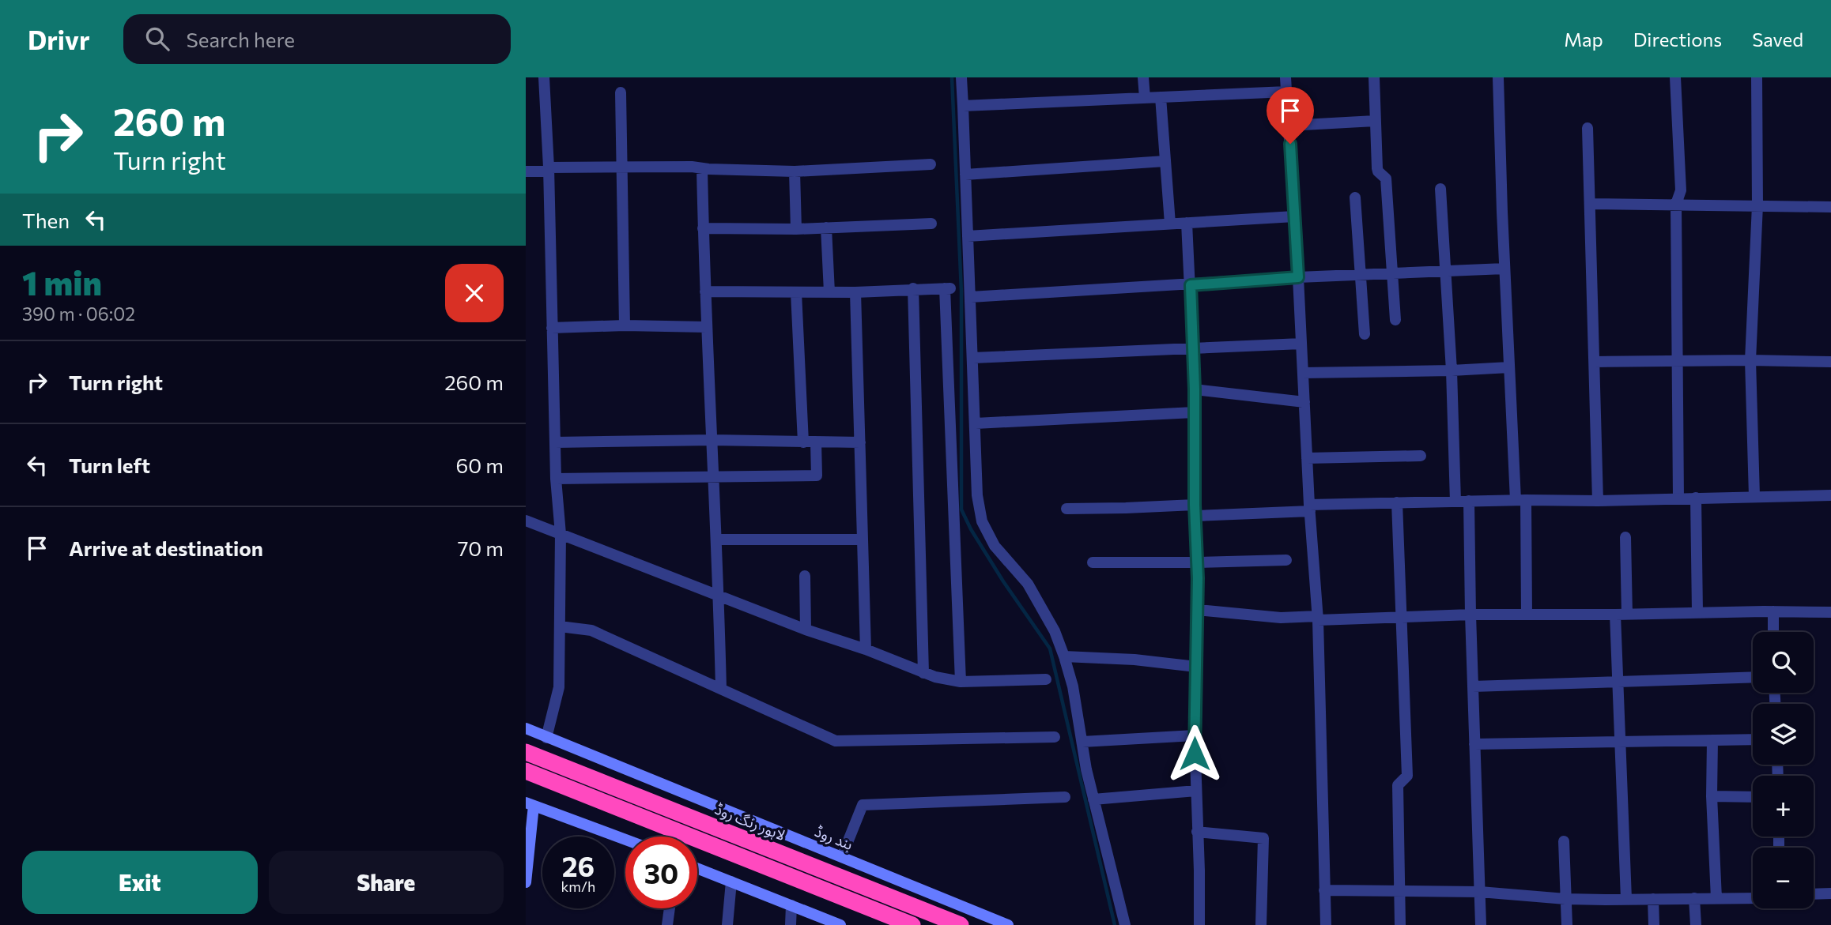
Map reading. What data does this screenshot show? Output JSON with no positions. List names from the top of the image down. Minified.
{"streets":{"highway":["لاہور رنگ روڈ"],"main road":["بند روڈ"]},"page":{"header":"Drivr","search":"Search here","nav":["Map","Directions","Saved"],"turn":["260 m","Turn right"],"then":"Then","heading":["1 min","390 m · 06:02"],"list":[{"name":"Turn right","value":"260 m"},{"name":"Turn left","value":"60 m"},{"name":"Arrive at destination","value":"70 m"}],"map_buttons":["+","−"],"speed":"26 km/h","limit":"30","buttons":["Exit","Share"]}}
